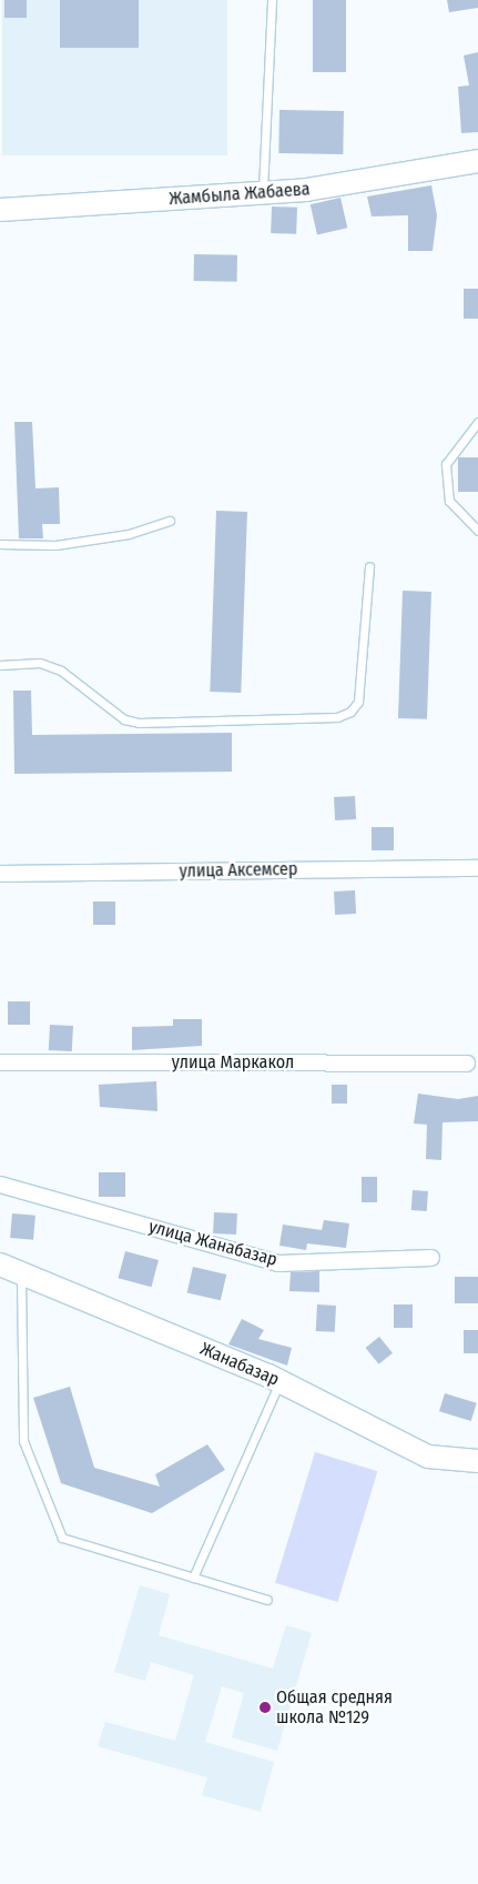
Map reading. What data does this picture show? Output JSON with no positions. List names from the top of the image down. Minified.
{"streets":{"street":["Жамбыла Жабаева","улица Аксемсер","улица Маркакол","улица Жанабазар","Жанабазар"]},"places":["Общая средняя школа №129"]}
